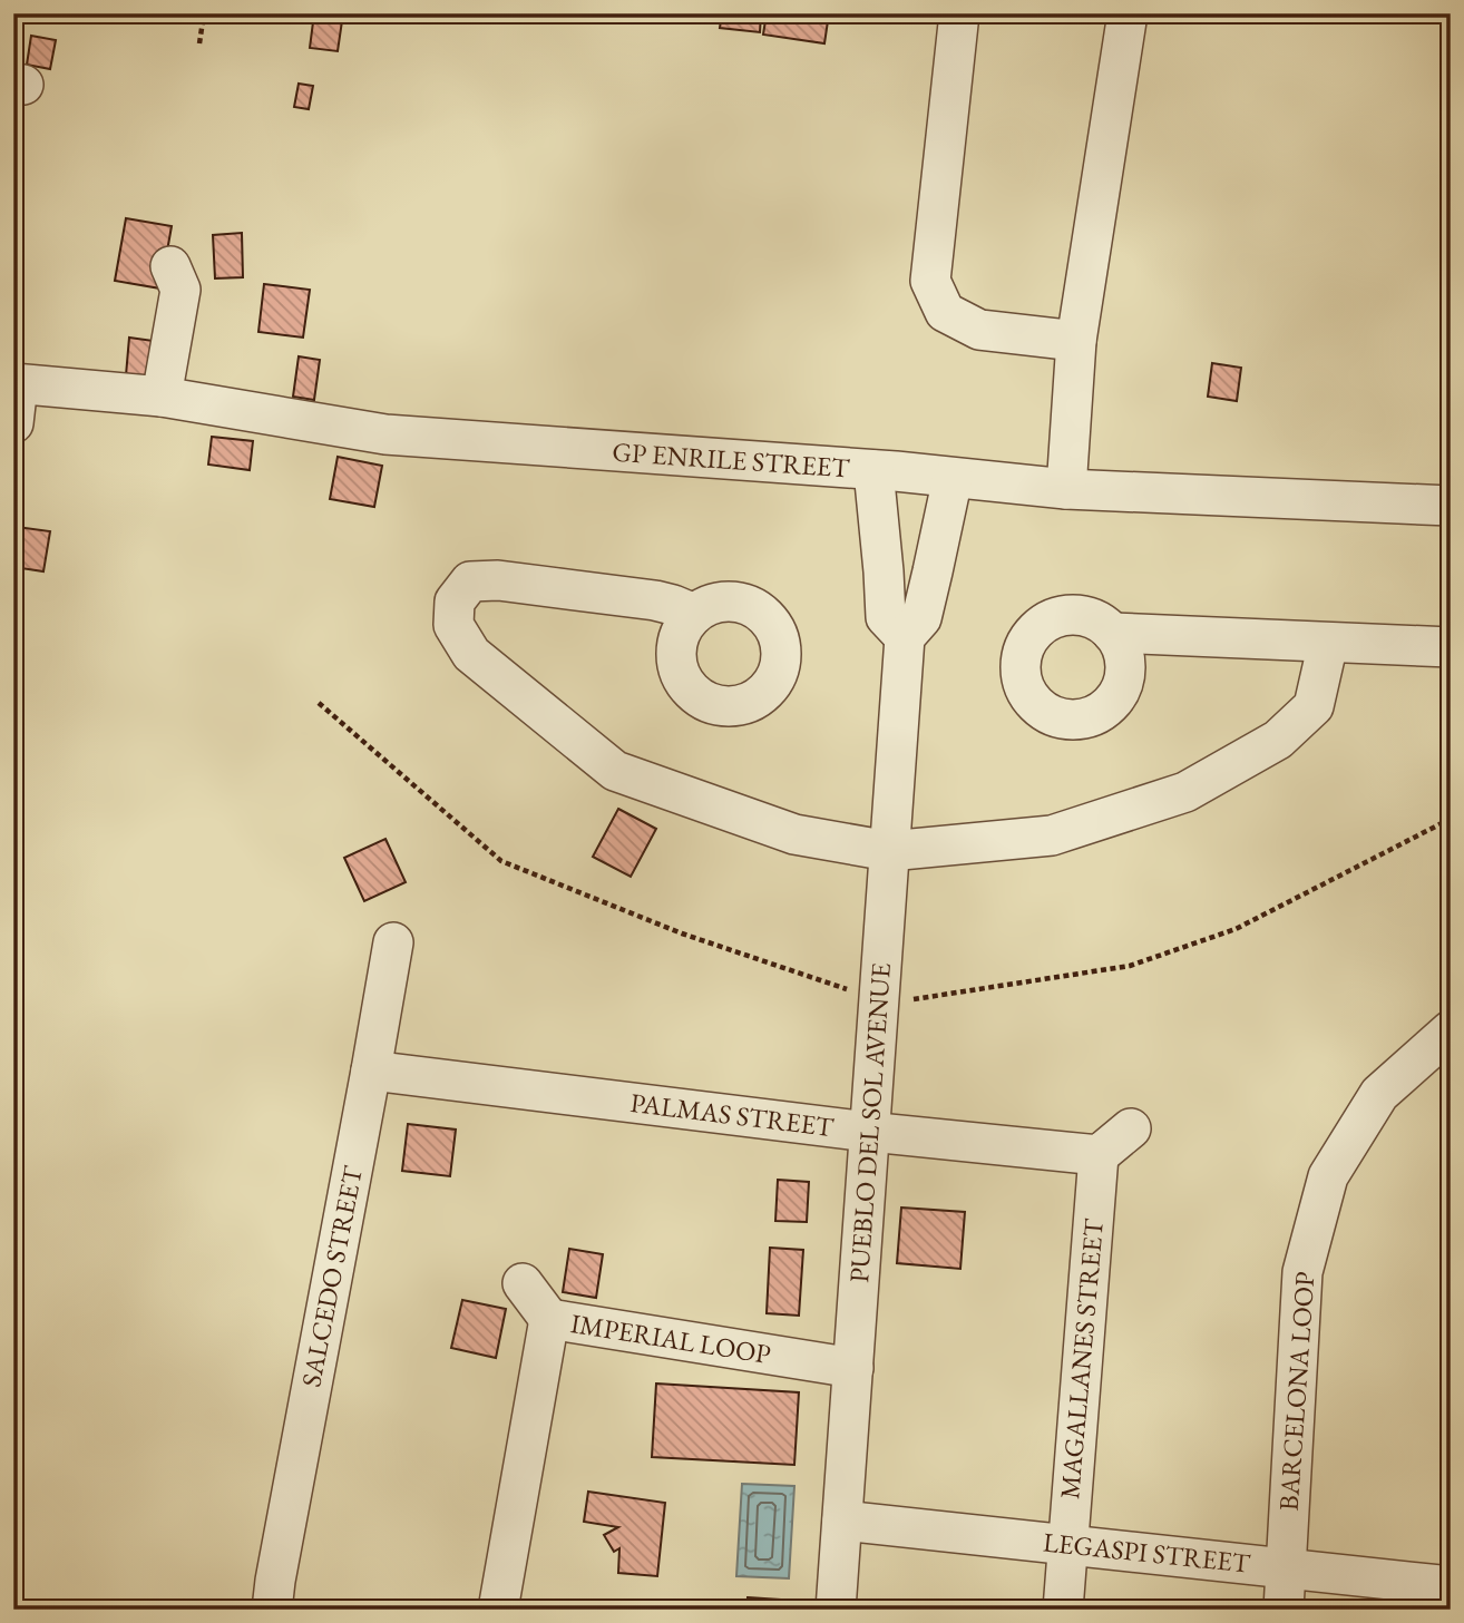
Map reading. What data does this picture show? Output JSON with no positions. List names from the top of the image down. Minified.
{"streets":{"street":["GP ENRILE STREET","PALMAS STREET","PUEBLO DEL SOL AVENUE","SALCEDO STREET","IMPERIAL LOOP","MAGALLANES STREET","BARCELONA LOOP","LEGASPI STREET"]},"crossings":[["GP ENRILE STREET","PUEBLO DEL SOL AVENUE"],["PALMAS STREET","PUEBLO DEL SOL AVENUE"],["PALMAS STREET","SALCEDO STREET"],["PALMAS STREET","MAGALLANES STREET"],["PUEBLO DEL SOL AVENUE","IMPERIAL LOOP"],["PUEBLO DEL SOL AVENUE","LEGASPI STREET"],["MAGALLANES STREET","LEGASPI STREET"],["BARCELONA LOOP","LEGASPI STREET"]]}
